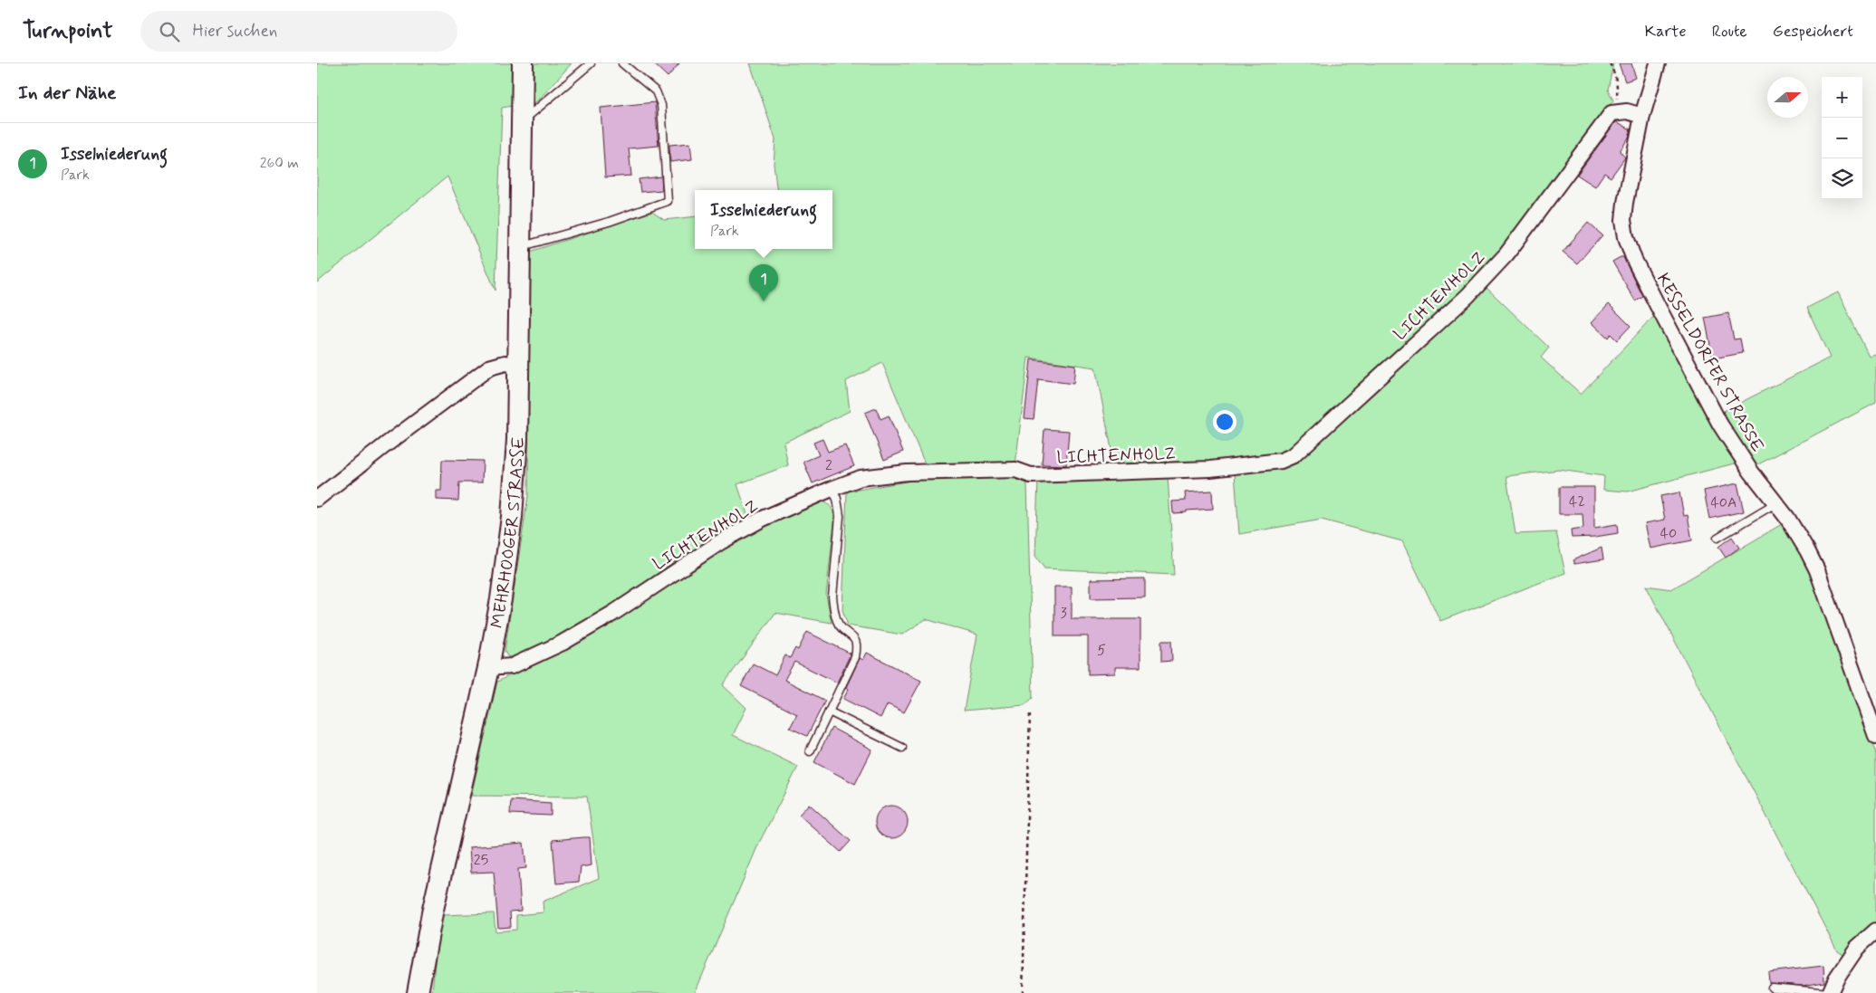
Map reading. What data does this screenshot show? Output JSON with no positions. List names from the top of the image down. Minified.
{"streets":{"main road":["MEHRHOOGER STRASSE"],"street":["LICHTENHOLZ","KESSELDORFER STRASSE"]},"crossings":[["LICHTENHOLZ","MEHRHOOGER STRASSE"]],"house_numbers":["2","42","40A","40","3","5","25"],"north":"right","page":{"header":"Turnpoint","search":"Hier suchen","nav":["Karte","Route","Gespeichert"],"heading":"In der Nähe","map_buttons":["+","−"],"list":[{"mark":"1","name":"Isselniederung","note":"Park","value":"260 m"}],"popup":["Isselniederung","Park"],"pins":"1"}}
